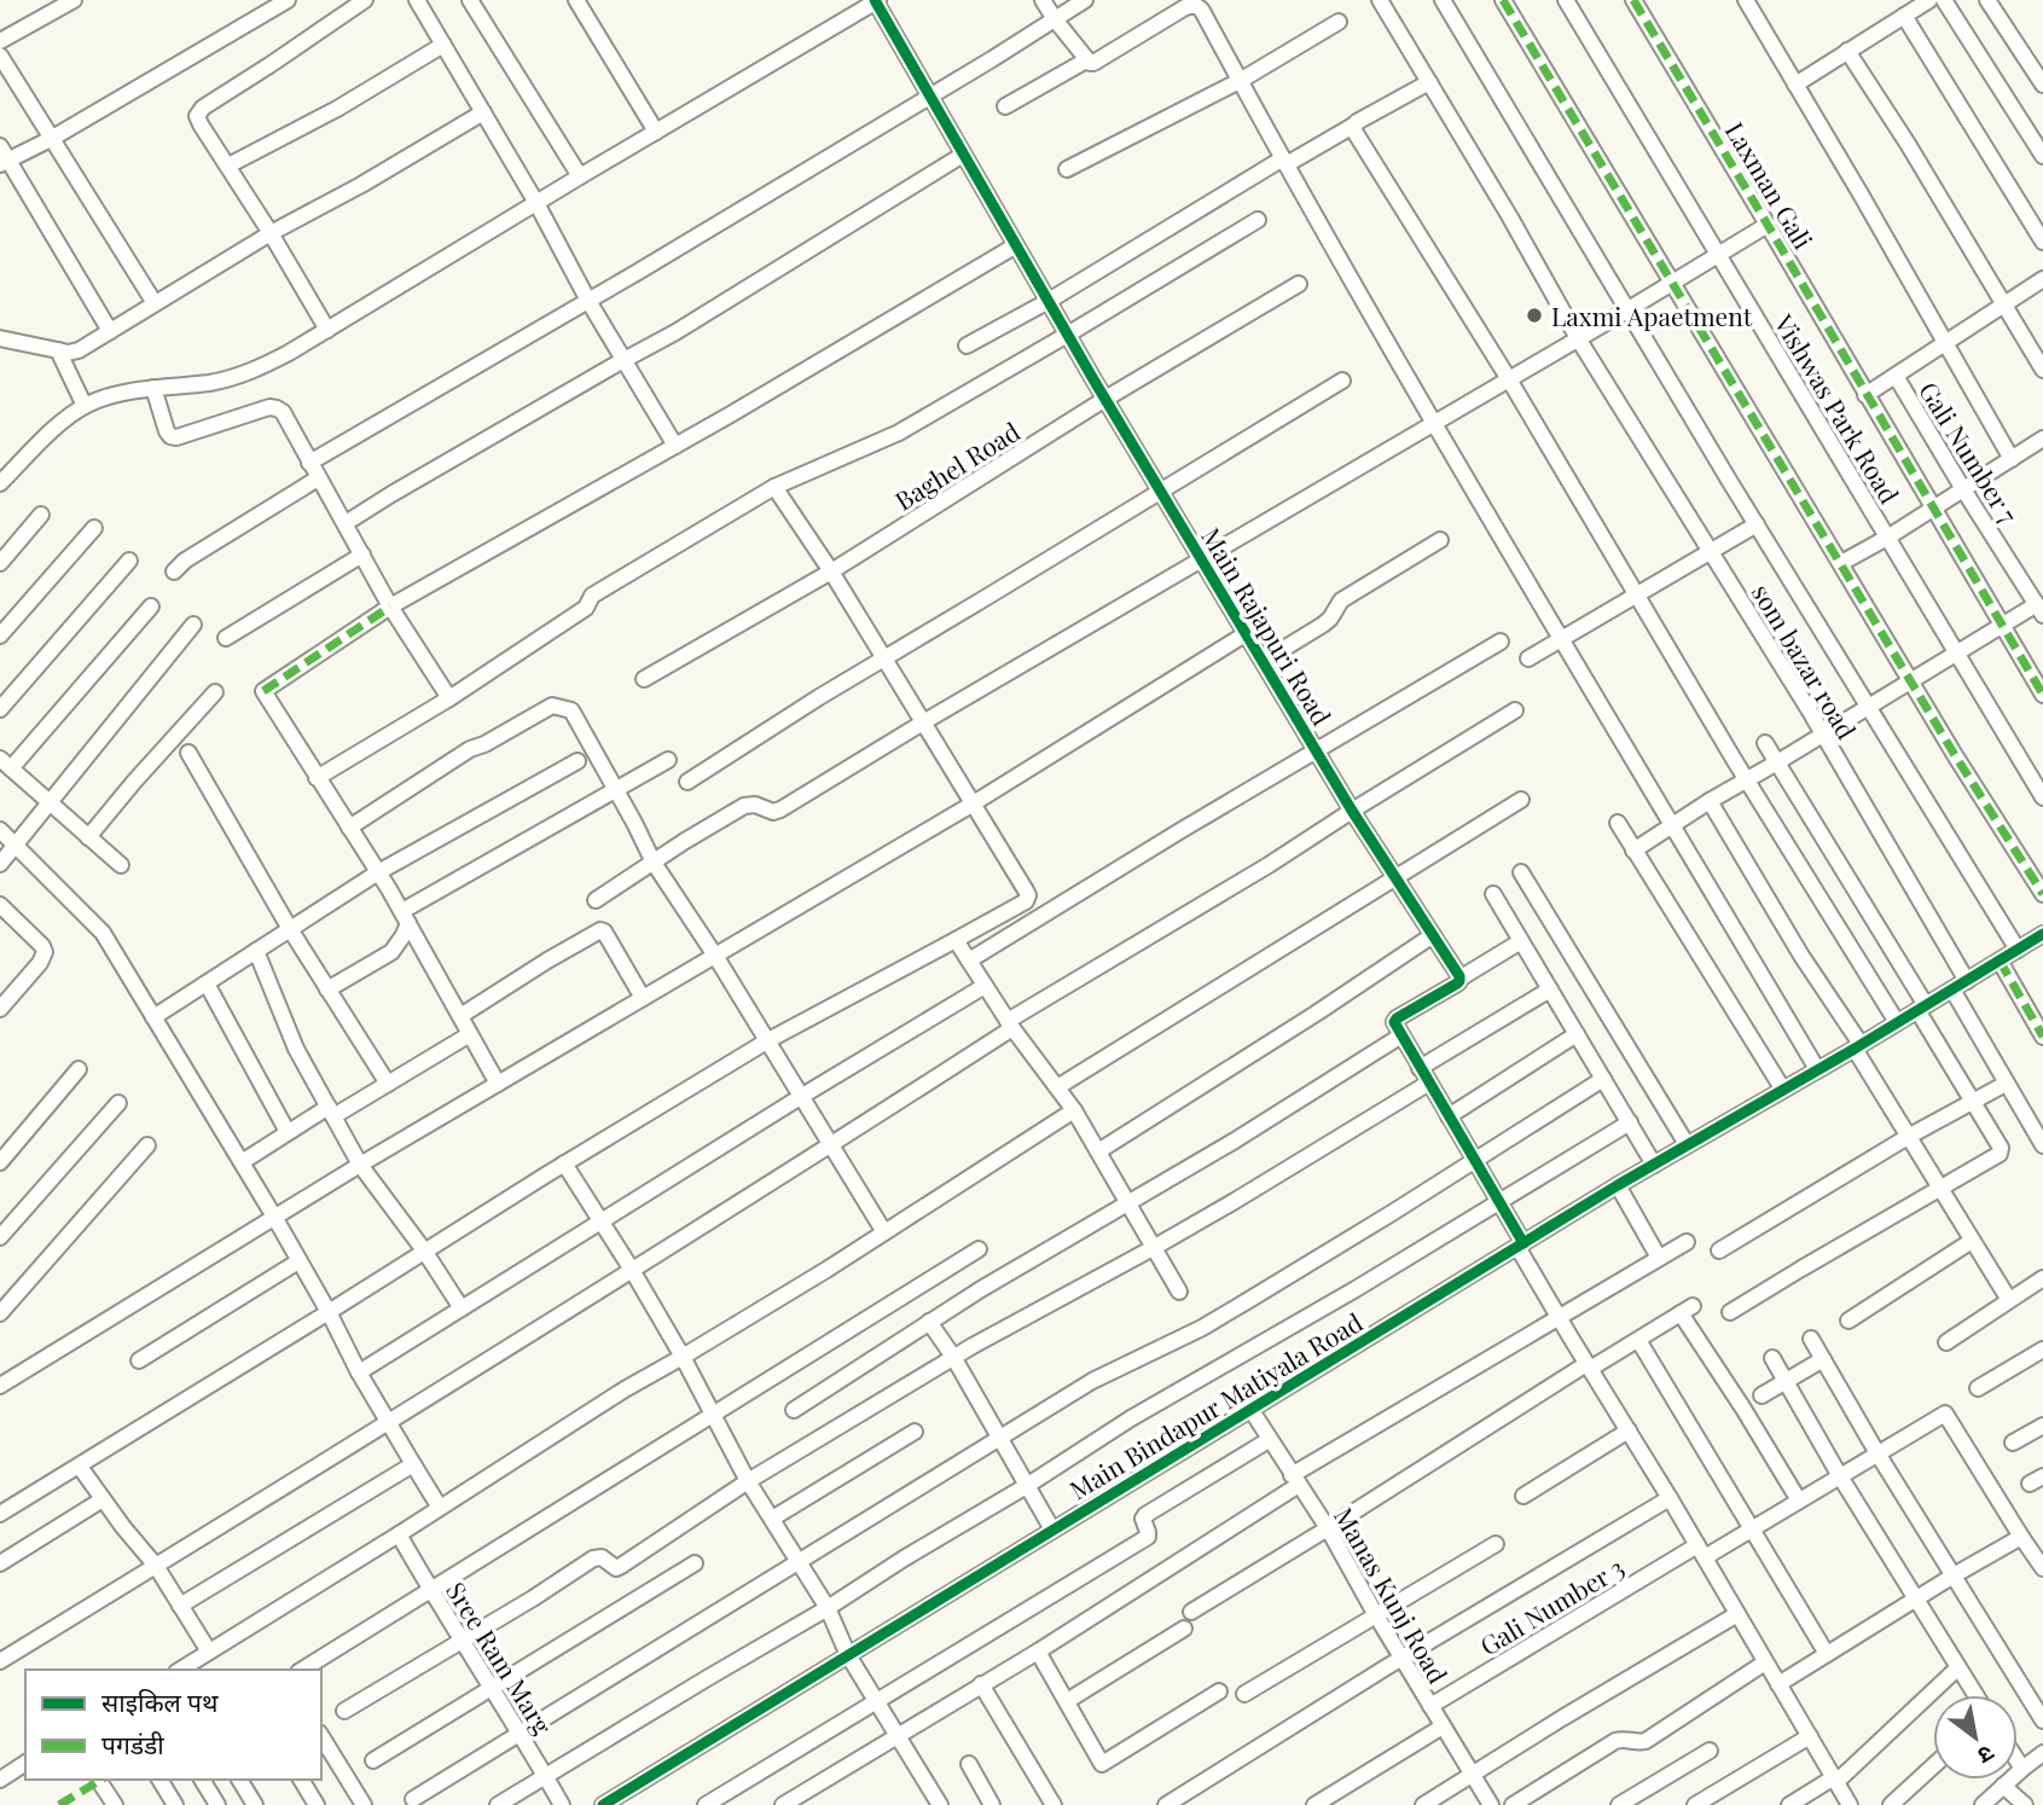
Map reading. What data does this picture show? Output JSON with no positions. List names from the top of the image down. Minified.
{"streets":{"street":["Laxman Gali","Vishwas Park Road","Gali Number 7","Baghel Road","Main Rajapuri Road","som bazar road","Main Bindapur Matiyala Road","Manas Kunj Road","Gali Number 3","Sree Ram Marg"]},"crossings":[["Baghel Road","Main Rajapuri Road"],["Main Bindapur Matiyala Road","Manas Kunj Road"],["Manas Kunj Road","Gali Number 3"]],"places":["Laxmi Apaetment"],"legend":["साइकिल पथ","पगडंडी"],"north":"bottom right"}
